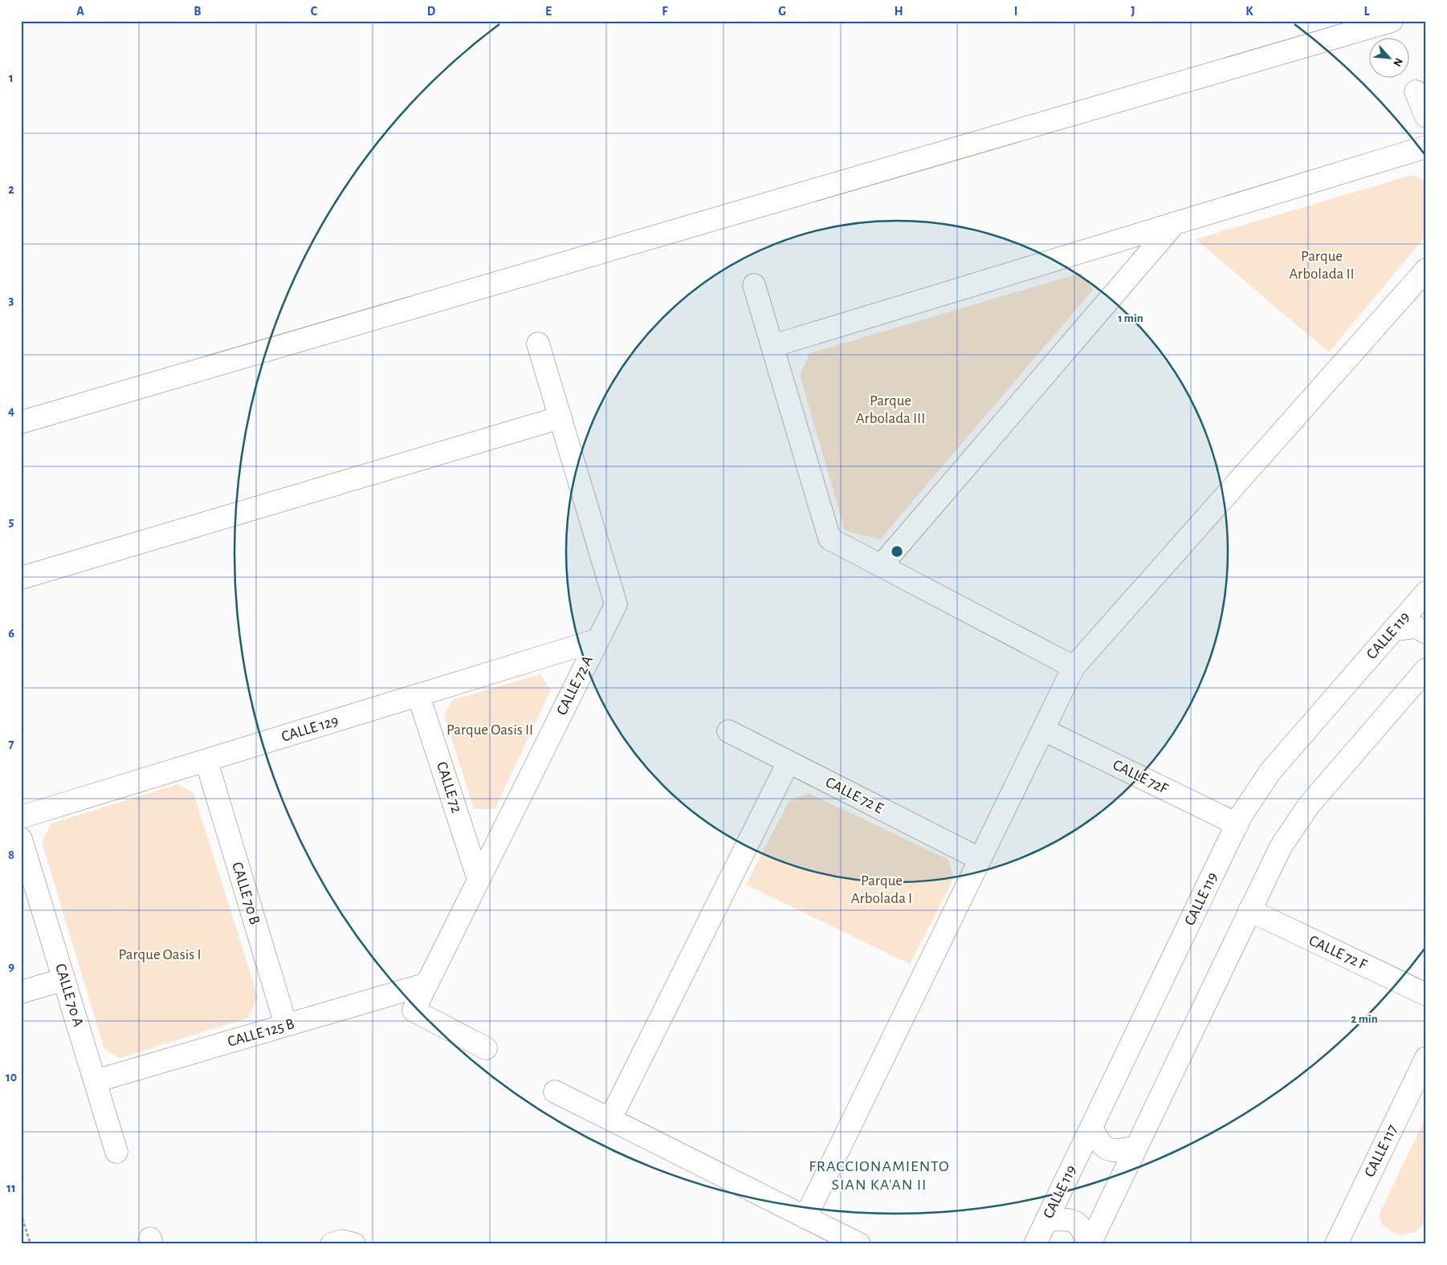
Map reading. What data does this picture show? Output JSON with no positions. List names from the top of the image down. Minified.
{"streets":{"street":["CALLE 119","CALLE 72 A","CALLE 129","CALLE 72F","CALLE 72","CALLE 72 E","CALLE 70 B","CALLE 72 F","CALLE 70 A","CALLE 125 B","CALLE 117"]},"crossings":[["CALLE 119","CALLE 72F"],["CALLE 72 A","CALLE 129"],["CALLE 72 A","CALLE 72"],["CALLE 72 A","CALLE 125 B"],["CALLE 129","CALLE 72"],["CALLE 129","CALLE 70 B"],["CALLE 70 B","CALLE 125 B"],["CALLE 70 A","CALLE 125 B"]],"districts":["FRACCIONAMIENTO SIAN KA'AN II"],"parks":["Parque Arbolada II","Parque Arbolada III","Parque Oasis II","Parque Arbolada I","Parque Oasis I"],"north":"bottom right","grid":{"columns":["A","B","C","D","E","F","G","H","I","J","K","L"],"rows":["1","2","3","4","5","6","7","8","9","10","11"]},"rings":["1 min","2 min"]}
